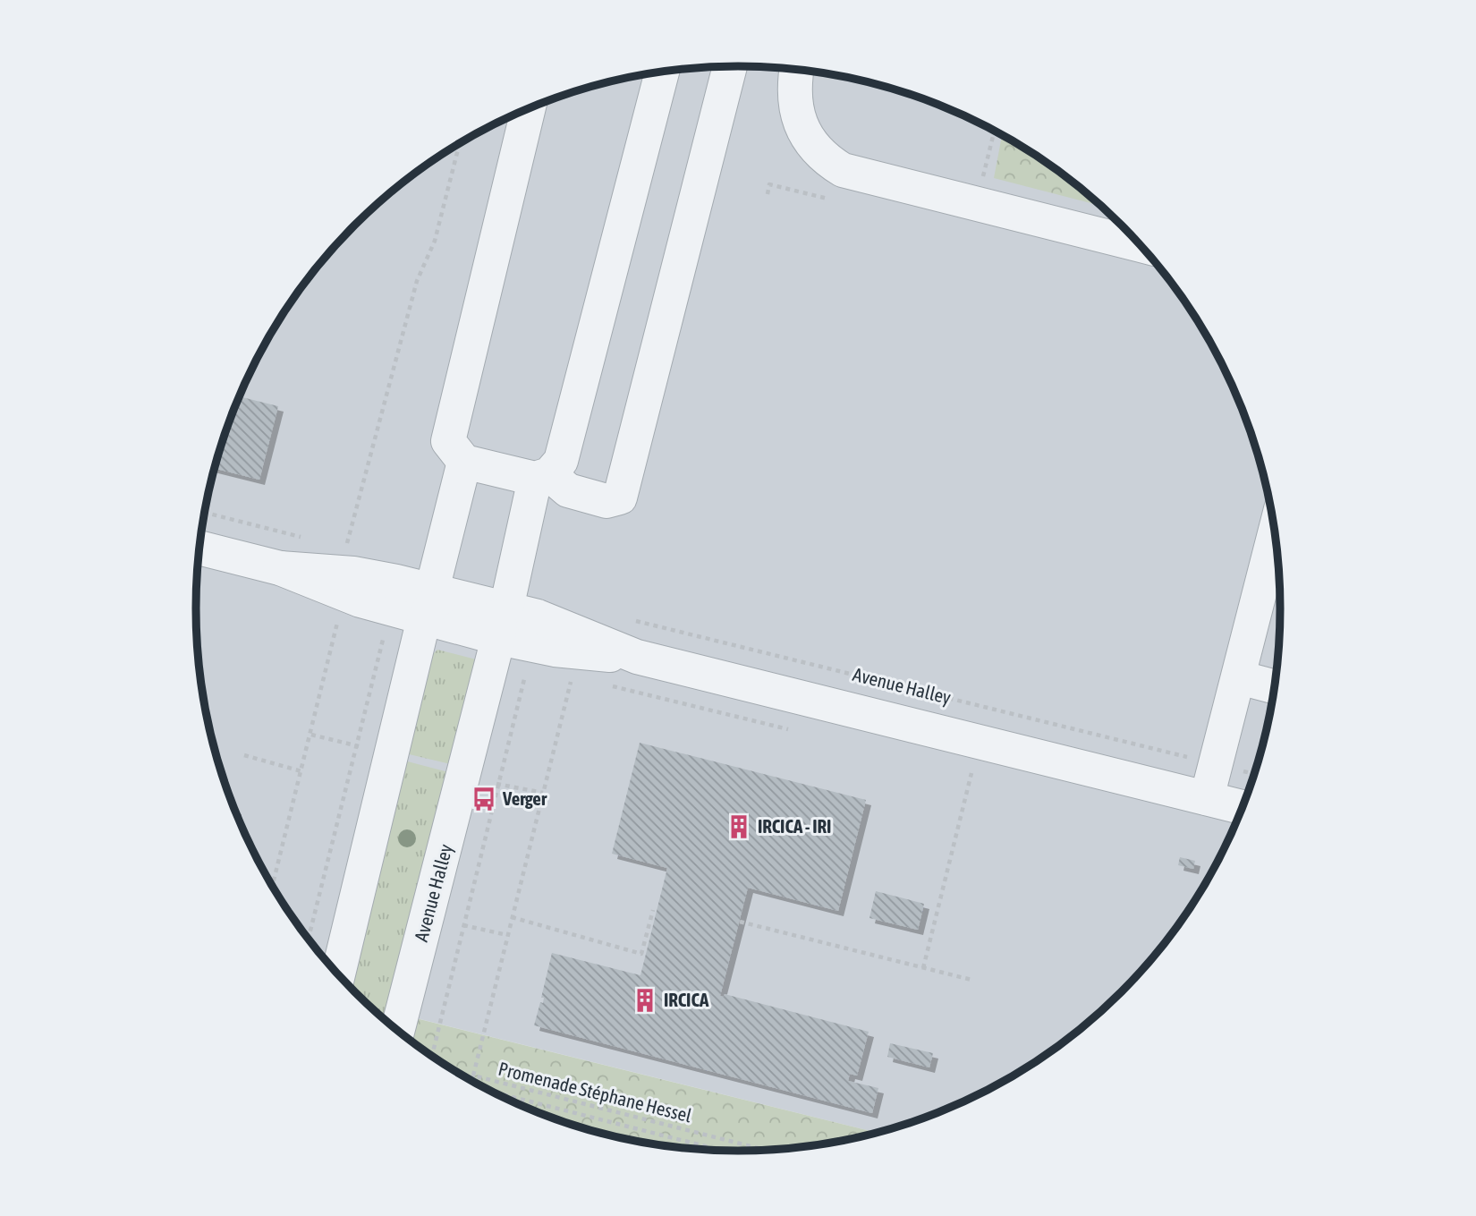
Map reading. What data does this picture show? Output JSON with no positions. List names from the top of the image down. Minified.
{"streets":{"street":["Avenue Halley"],"path":["Promenade Stéphane Hessel"]},"places":{"bus stop":["Verger"],"building":["IRCICA - IRI","IRCICA"]}}
